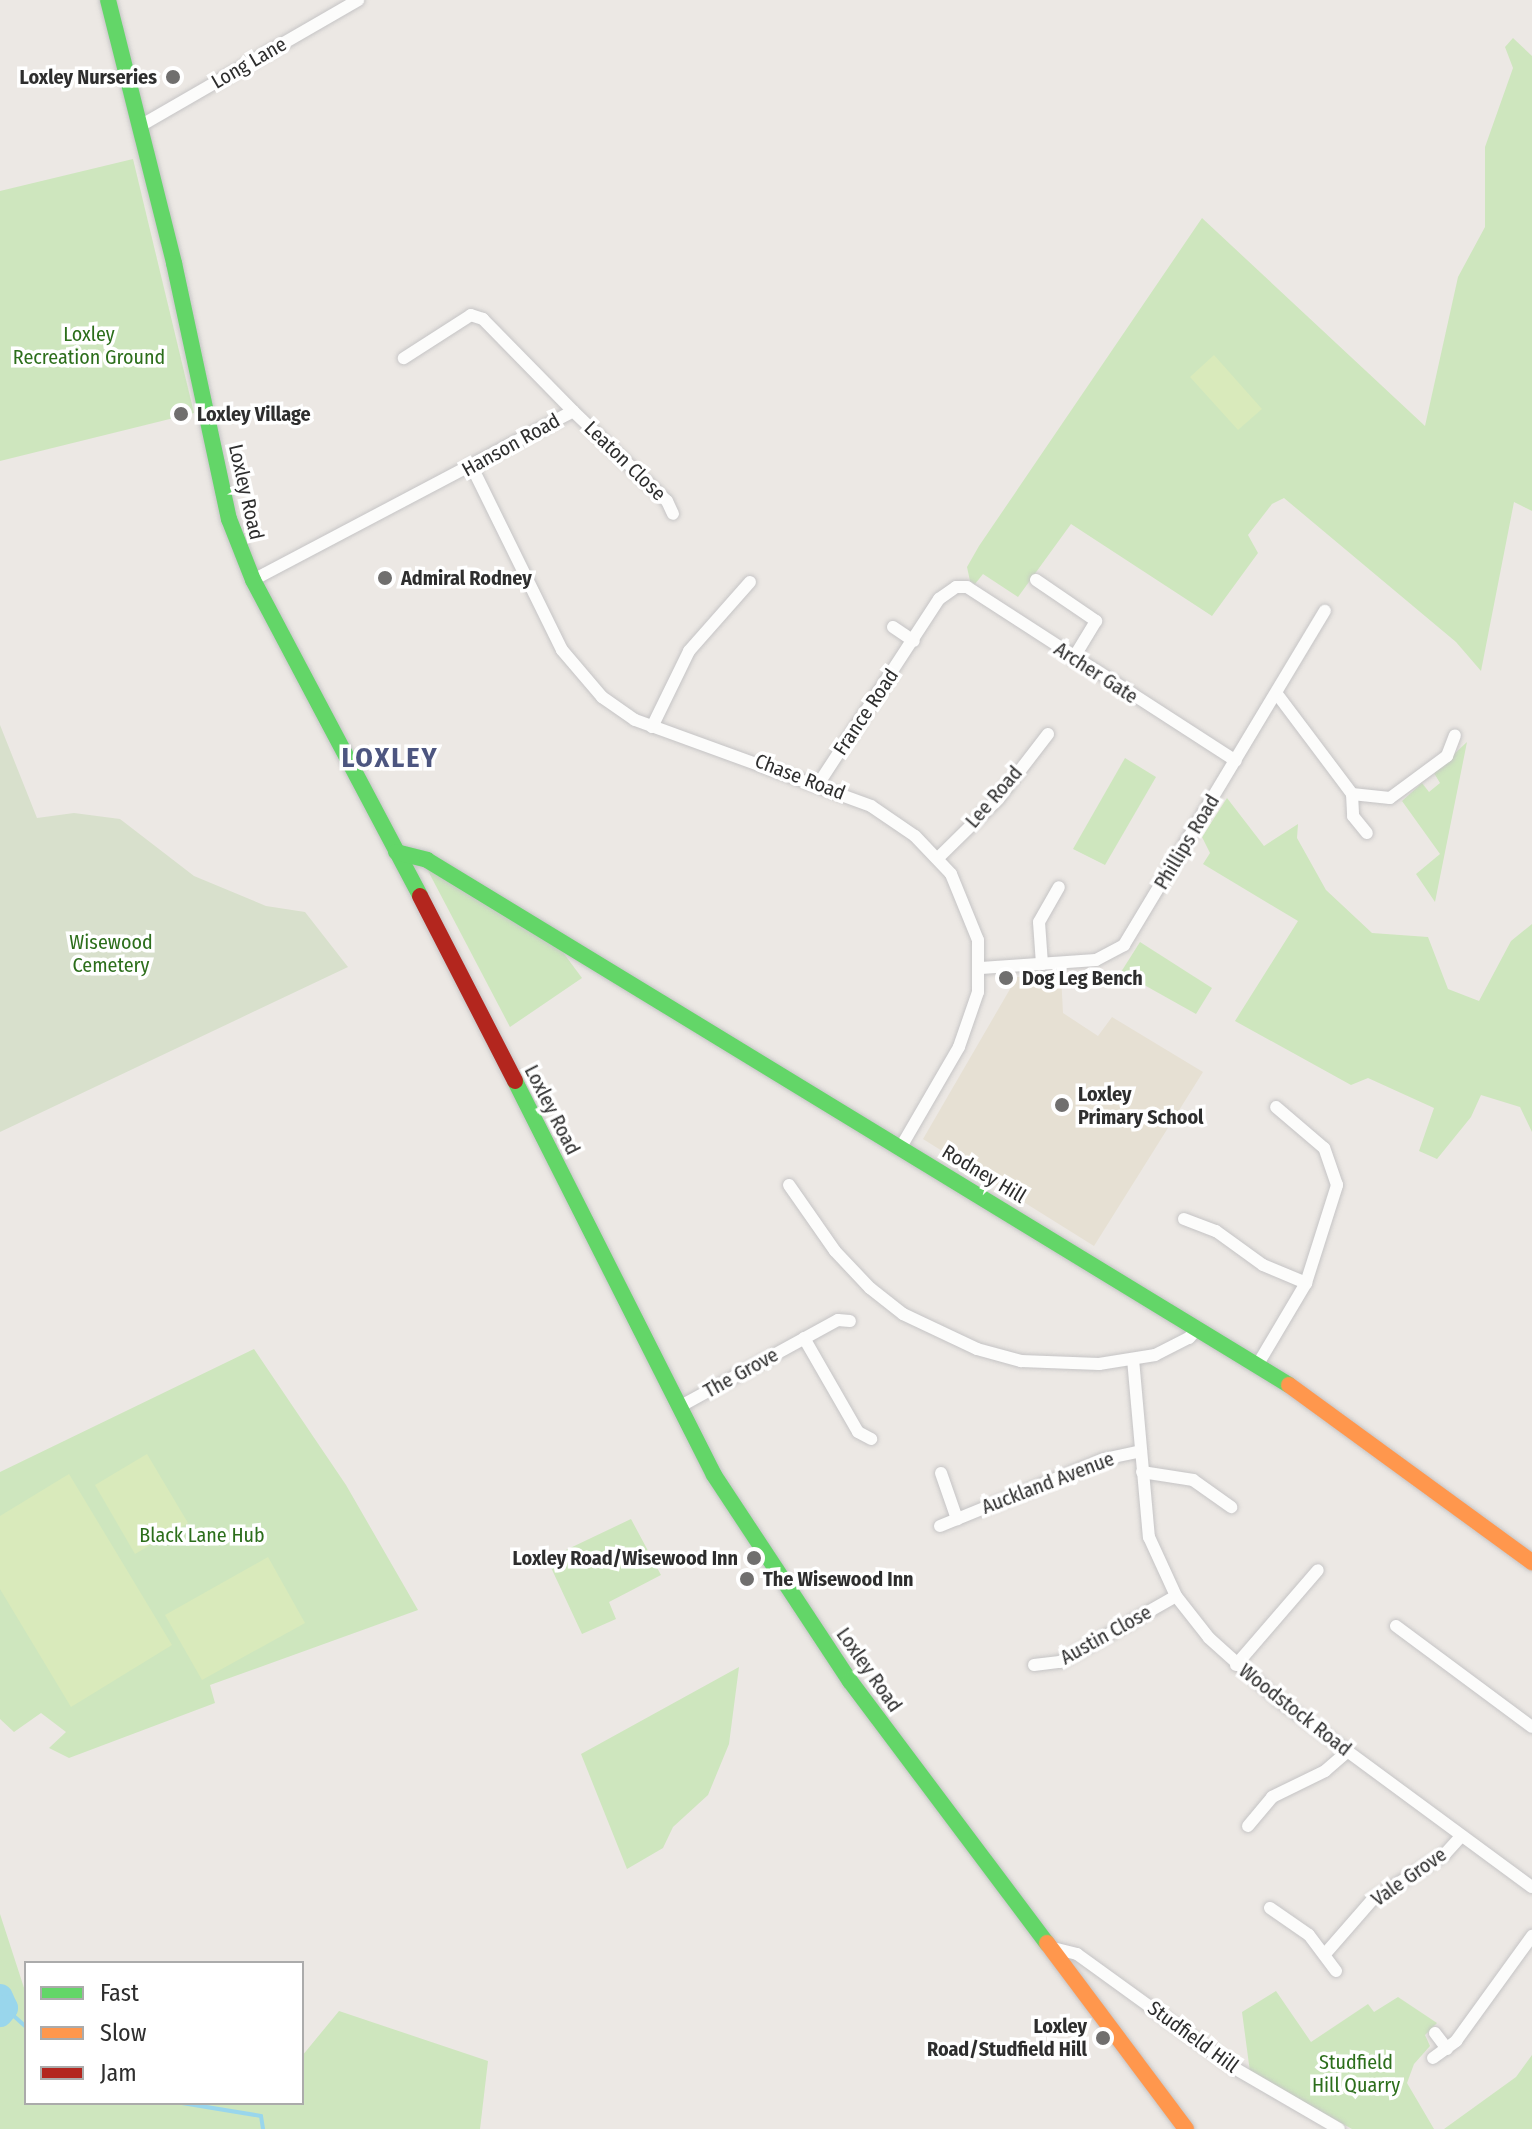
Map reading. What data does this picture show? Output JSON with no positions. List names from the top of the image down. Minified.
{"streets":{"main road":["Loxley Road","Rodney Hill"],"street":["Long Lane","Hanson Road","Leaton Close","Archer Gate","France Road","Chase Road","Lee Road","Phillips Road","The Grove","Auckland Avenue","Austin Close","Woodstock Road","Vale Grove","Studfield Hill"]},"crossings":[["Long Lane","Loxley Road"],["Hanson Road","Leaton Close"],["Hanson Road","Loxley Road"],["Hanson Road","Chase Road"],["Loxley Road","Rodney Hill"],["Loxley Road","The Grove"],["Loxley Road","Studfield Hill"],["Archer Gate","France Road"],["Archer Gate","Phillips Road"],["France Road","Chase Road"],["Chase Road","Lee Road"],["Chase Road","Phillips Road"],["Chase Road","Rodney Hill"],["Auckland Avenue","Woodstock Road"],["Austin Close","Woodstock Road"],["Woodstock Road","Vale Grove"]],"districts":["LOXLEY"],"parks":["Loxley Recreation Ground","Wisewood Cemetery","Black Lane Hub","Studfield Hill Quarry"],"places":["Loxley Nurseries","Loxley Village","Admiral Rodney","Dog Leg Bench","Loxley Primary School","Loxley Road/Wisewood Inn","The Wisewood Inn","Loxley Road/Studfield Hill"],"legend":["Fast","Slow","Jam"]}
